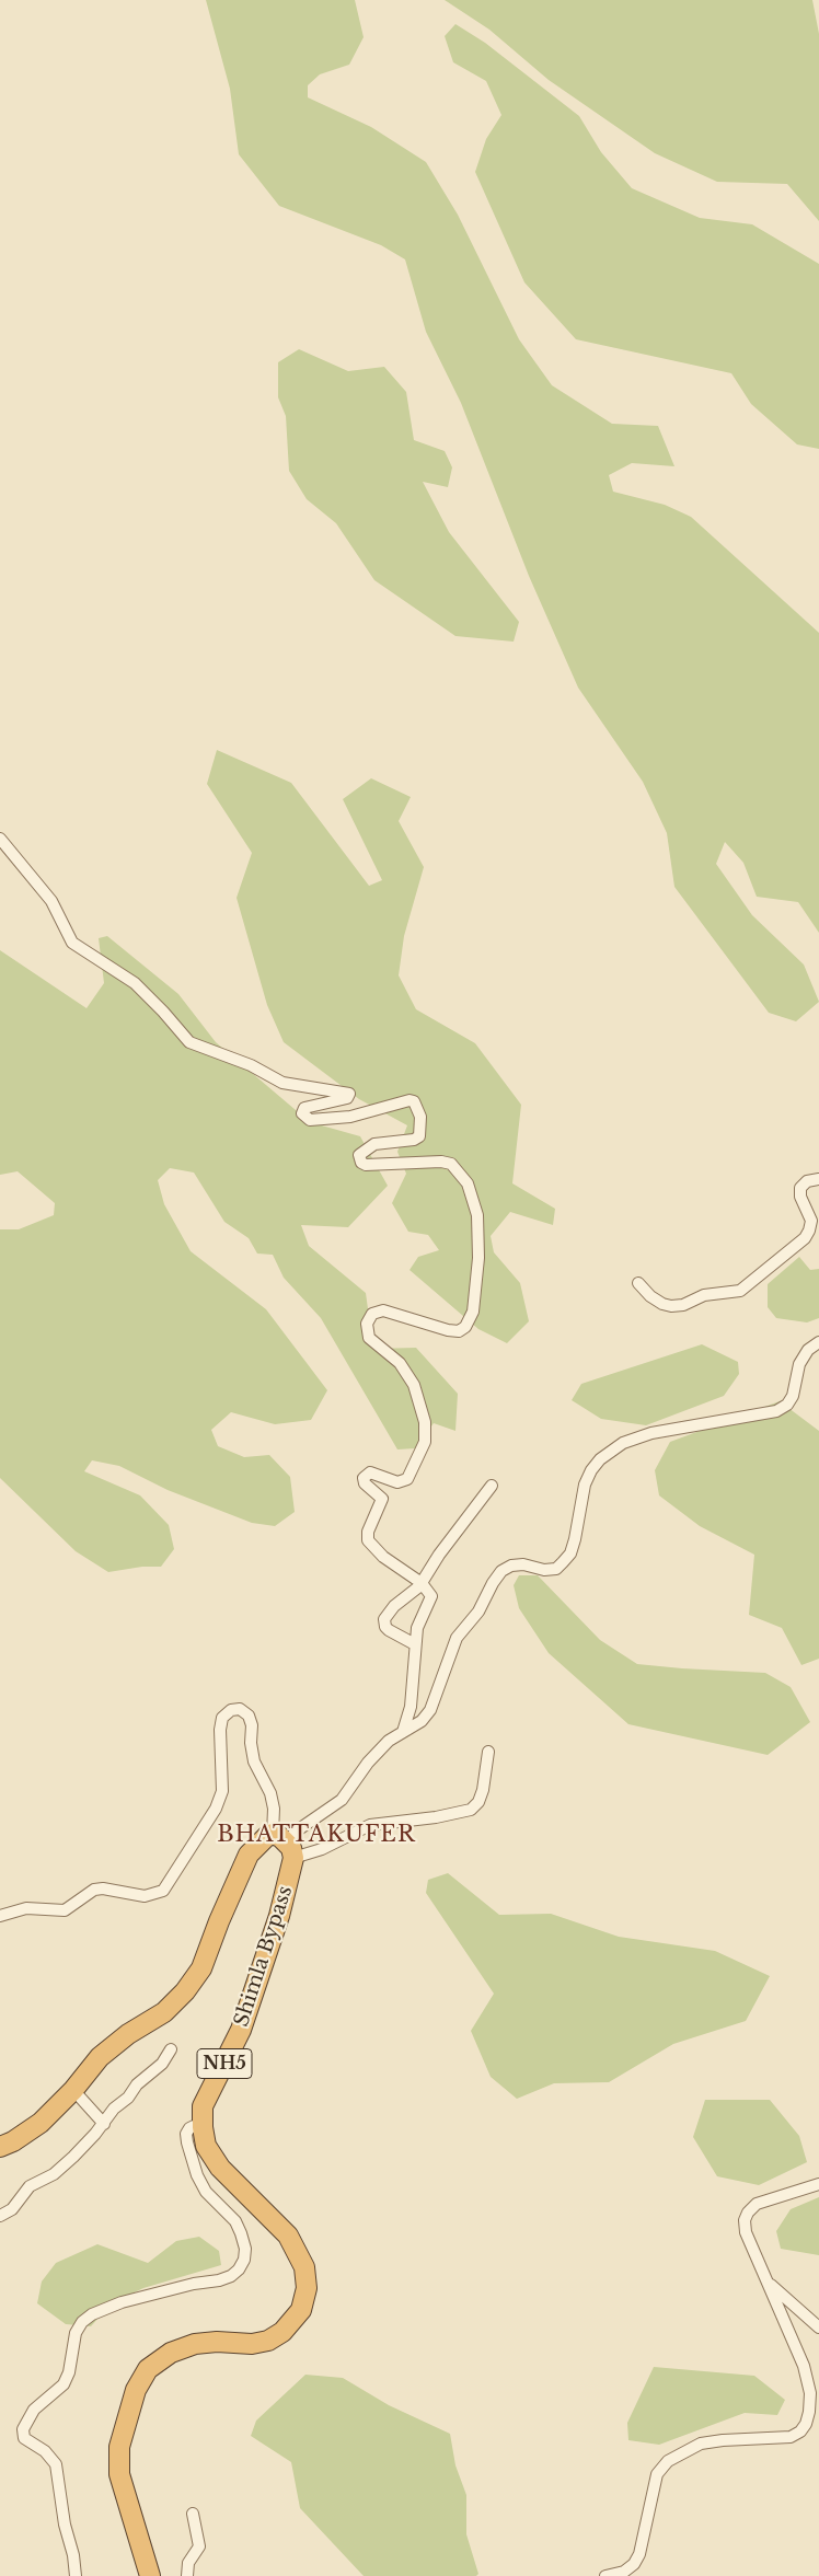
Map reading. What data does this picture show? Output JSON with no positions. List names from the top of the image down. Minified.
{"streets":{"highway":["Shimla Bypass","NH5"]},"districts":["BHATTAKUFER"]}
